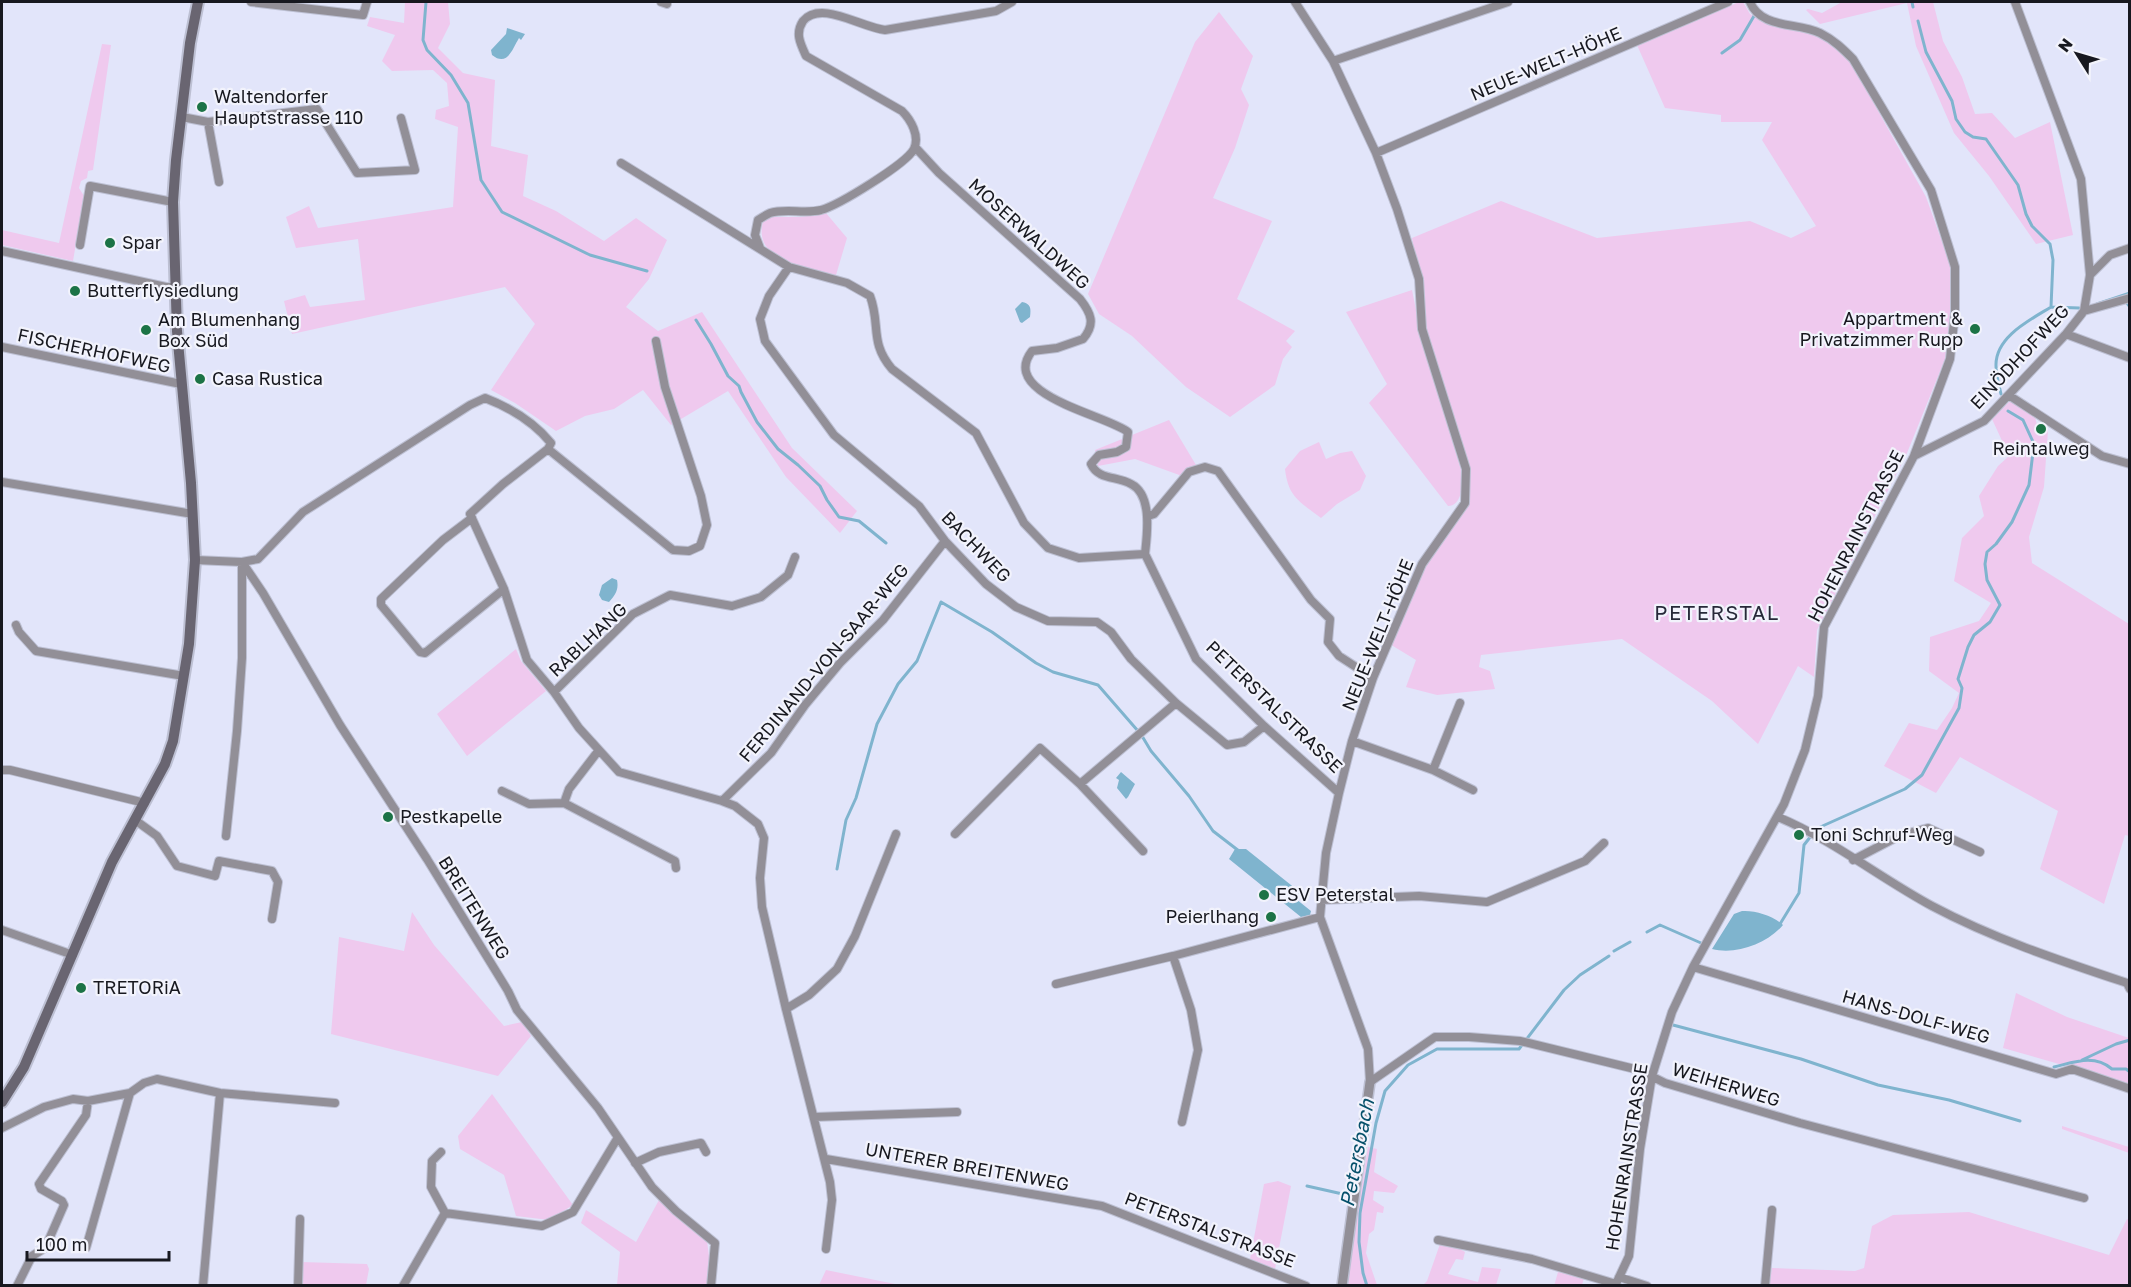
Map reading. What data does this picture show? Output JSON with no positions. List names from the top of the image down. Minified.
{"streets":{"street":["NEUE-WELT-HÖHE","MOSERWALDWEG","FISCHERHOFWEG","EINÖDHOFWEG","HOHENRAINSTRASSE","BACHWEG","RABLHANG","FERDINAND-VON-SAAR-WEG","PETERSTALSTRASSE","BREITENWEG","HANS-DOLF-WEG","WEIHERWEG","UNTERER BREITENWEG"]},"crossings":[["NEUE-WELT-HÖHE","PETERSTALSTRASSE"],["MOSERWALDWEG","PETERSTALSTRASSE"],["EINÖDHOFWEG","HOHENRAINSTRASSE"],["HOHENRAINSTRASSE","HANS-DOLF-WEG"],["HOHENRAINSTRASSE","WEIHERWEG"],["BACHWEG","FERDINAND-VON-SAAR-WEG"],["BACHWEG","PETERSTALSTRASSE"],["PETERSTALSTRASSE","WEIHERWEG"],["PETERSTALSTRASSE","UNTERER BREITENWEG"]],"districts":["PETERSTAL"],"water":["Petersbach"],"places":["Waltendorfer Hauptstrasse 110","Spar","Butterflysiedlung","Appartment & Privatzimmer Rupp","Am Blumenhang Box Süd","Casa Rustica","Reintalweg","Pestkapelle","Toni Schruf-Weg","ESV Peterstal","Peierlhang","TRETORiA"],"scale_bar":"100 m","north":"top left"}
